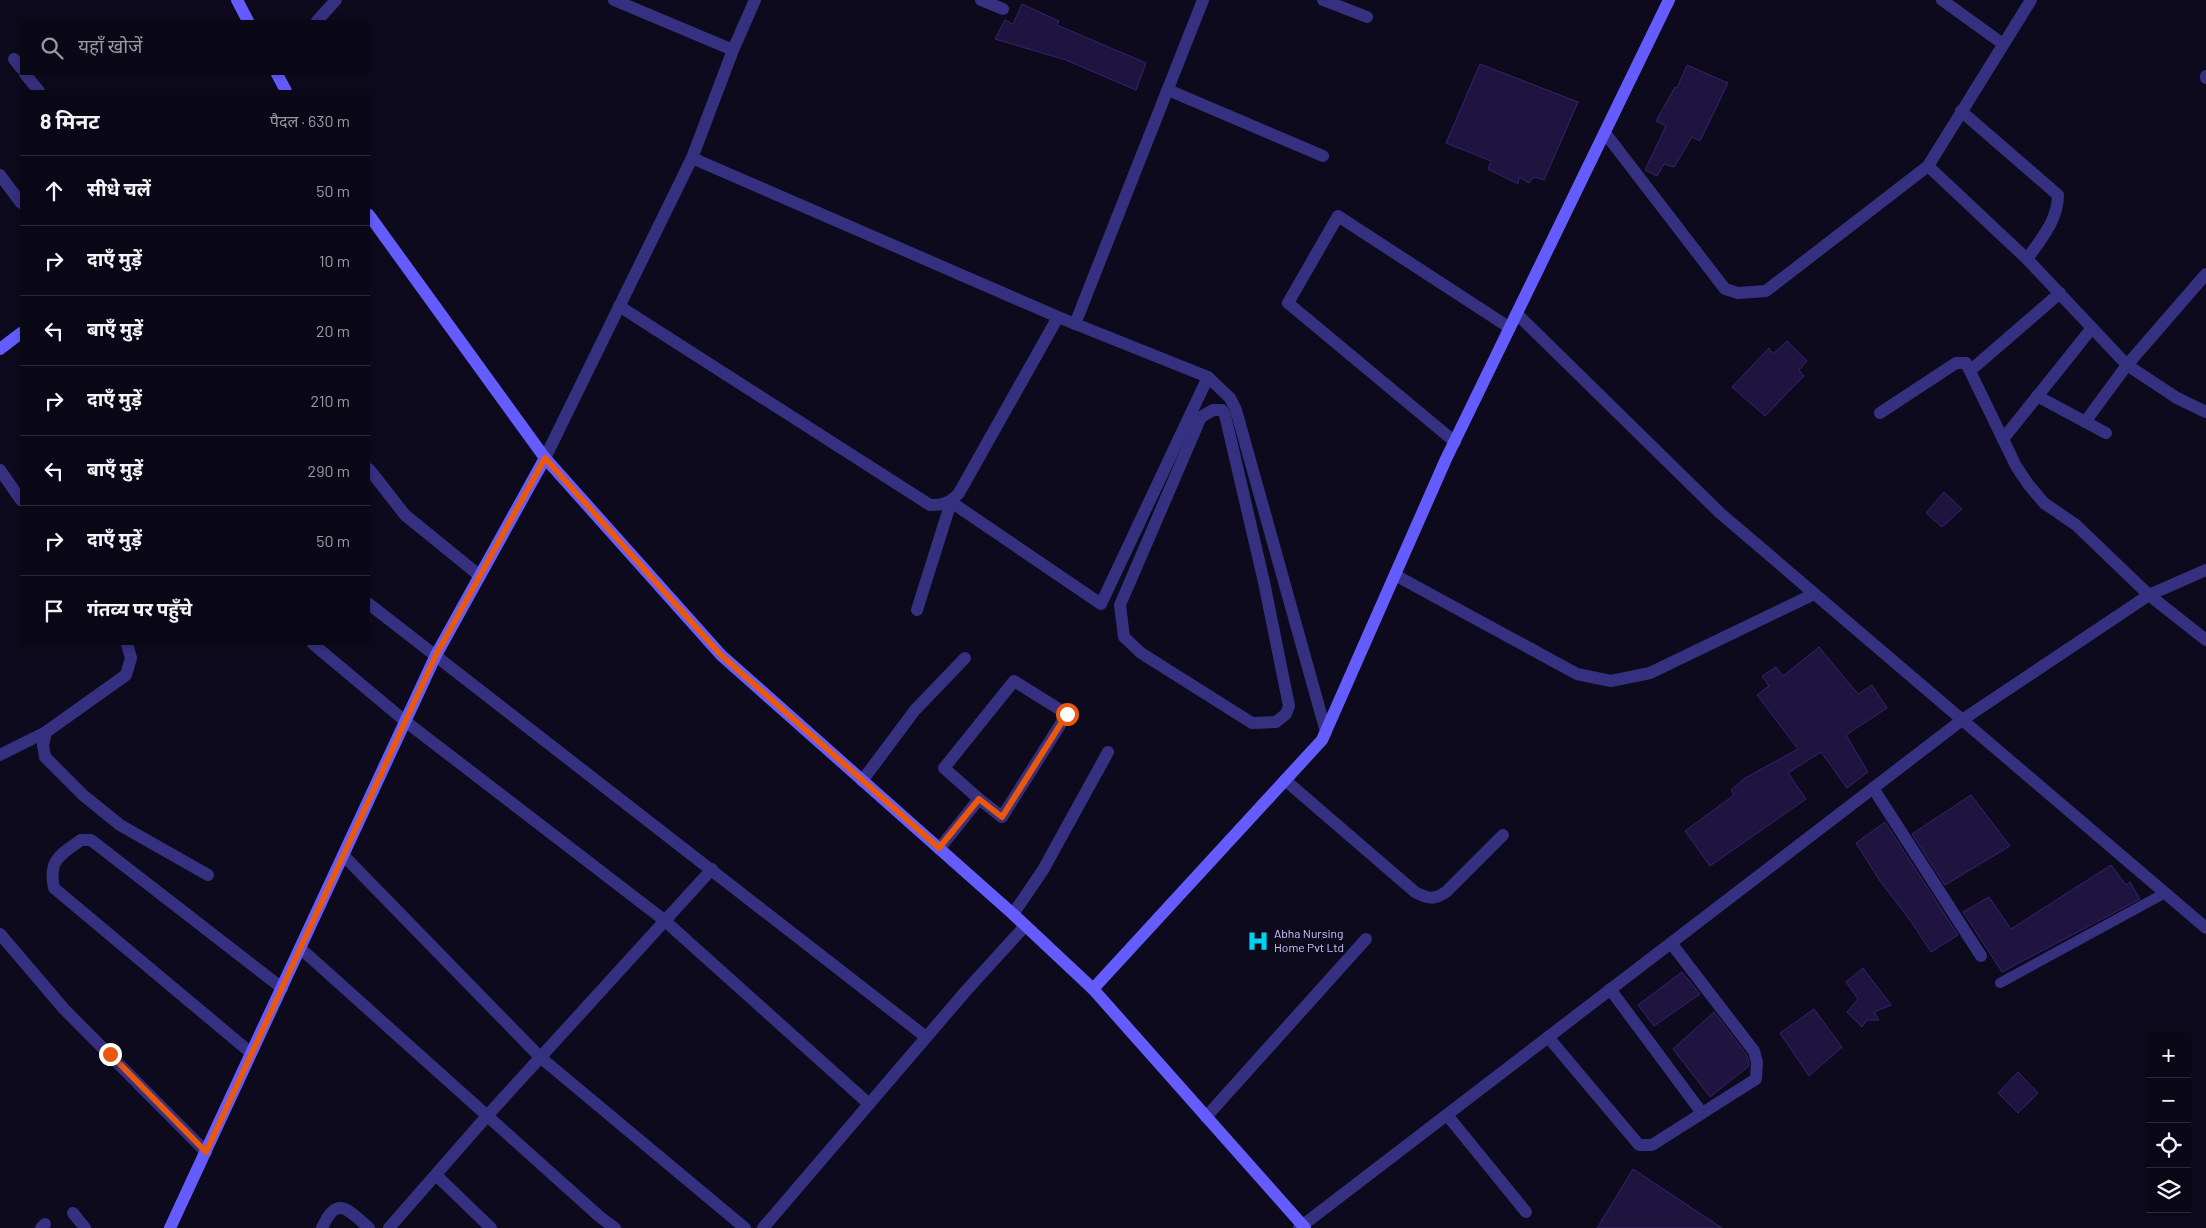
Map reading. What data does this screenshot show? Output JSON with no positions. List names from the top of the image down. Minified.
{"places":{"hospital":["Abha Nursing Home Pvt Ltd"]},"page":{"search":"यहाँ खोजें","heading":["8 मिनट","पैदल · 630 m"],"list":[["सीधे चलें","50 m"],["दाएँ मुड़ें","10 m"],["बाएँ मुड़ें","20 m"],["दाएँ मुड़ें","210 m"],["बाएँ मुड़ें","290 m"],["दाएँ मुड़ें","50 m"],"गंतव्य पर पहुँचे"],"map_buttons":["+","−"]}}
